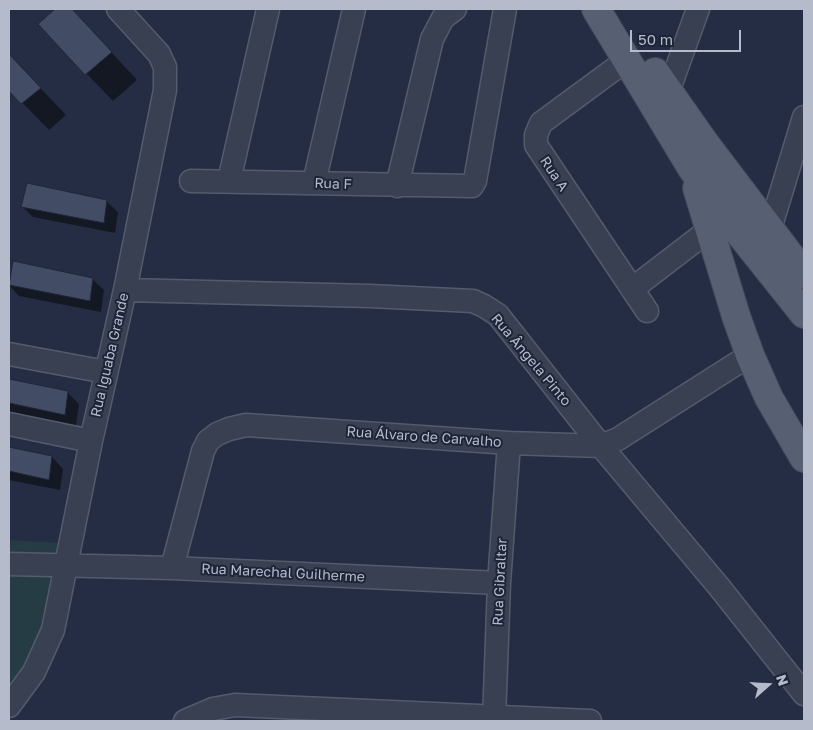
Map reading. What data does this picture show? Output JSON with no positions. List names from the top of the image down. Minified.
{"streets":{"street":["Rua A","Rua F","Rua Iguaba Grande","Rua Ângela Pinto","Rua Álvaro de Carvalho","Rua Marechal Guilherme","Rua Gibraltar"]},"crossings":[["Rua Iguaba Grande","Rua Ângela Pinto"],["Rua Iguaba Grande","Rua Marechal Guilherme"],["Rua Ângela Pinto","Rua Álvaro de Carvalho"],["Rua Álvaro de Carvalho","Rua Marechal Guilherme"],["Rua Álvaro de Carvalho","Rua Gibraltar"],["Rua Marechal Guilherme","Rua Gibraltar"]],"scale_bar":"50 m","north":"right"}
